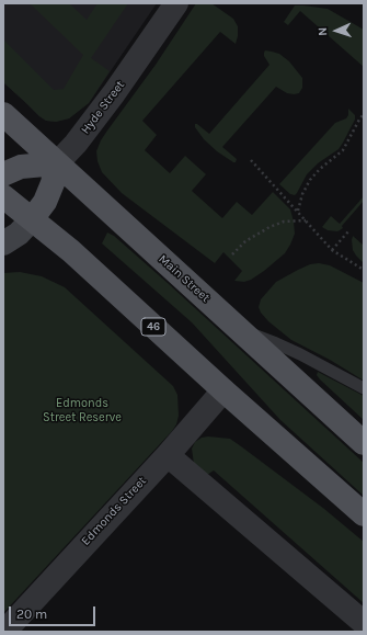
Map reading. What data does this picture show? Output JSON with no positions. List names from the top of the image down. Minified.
{"streets":{"main road":["Main Street","46"],"street":["Hyde Street","Edmonds Street"]},"crossings":[["Hyde Street","Main Street"],["46","Edmonds Street"]],"parks":["Edmonds Street Reserve"],"scale_bar":"20 m","north":"left"}
